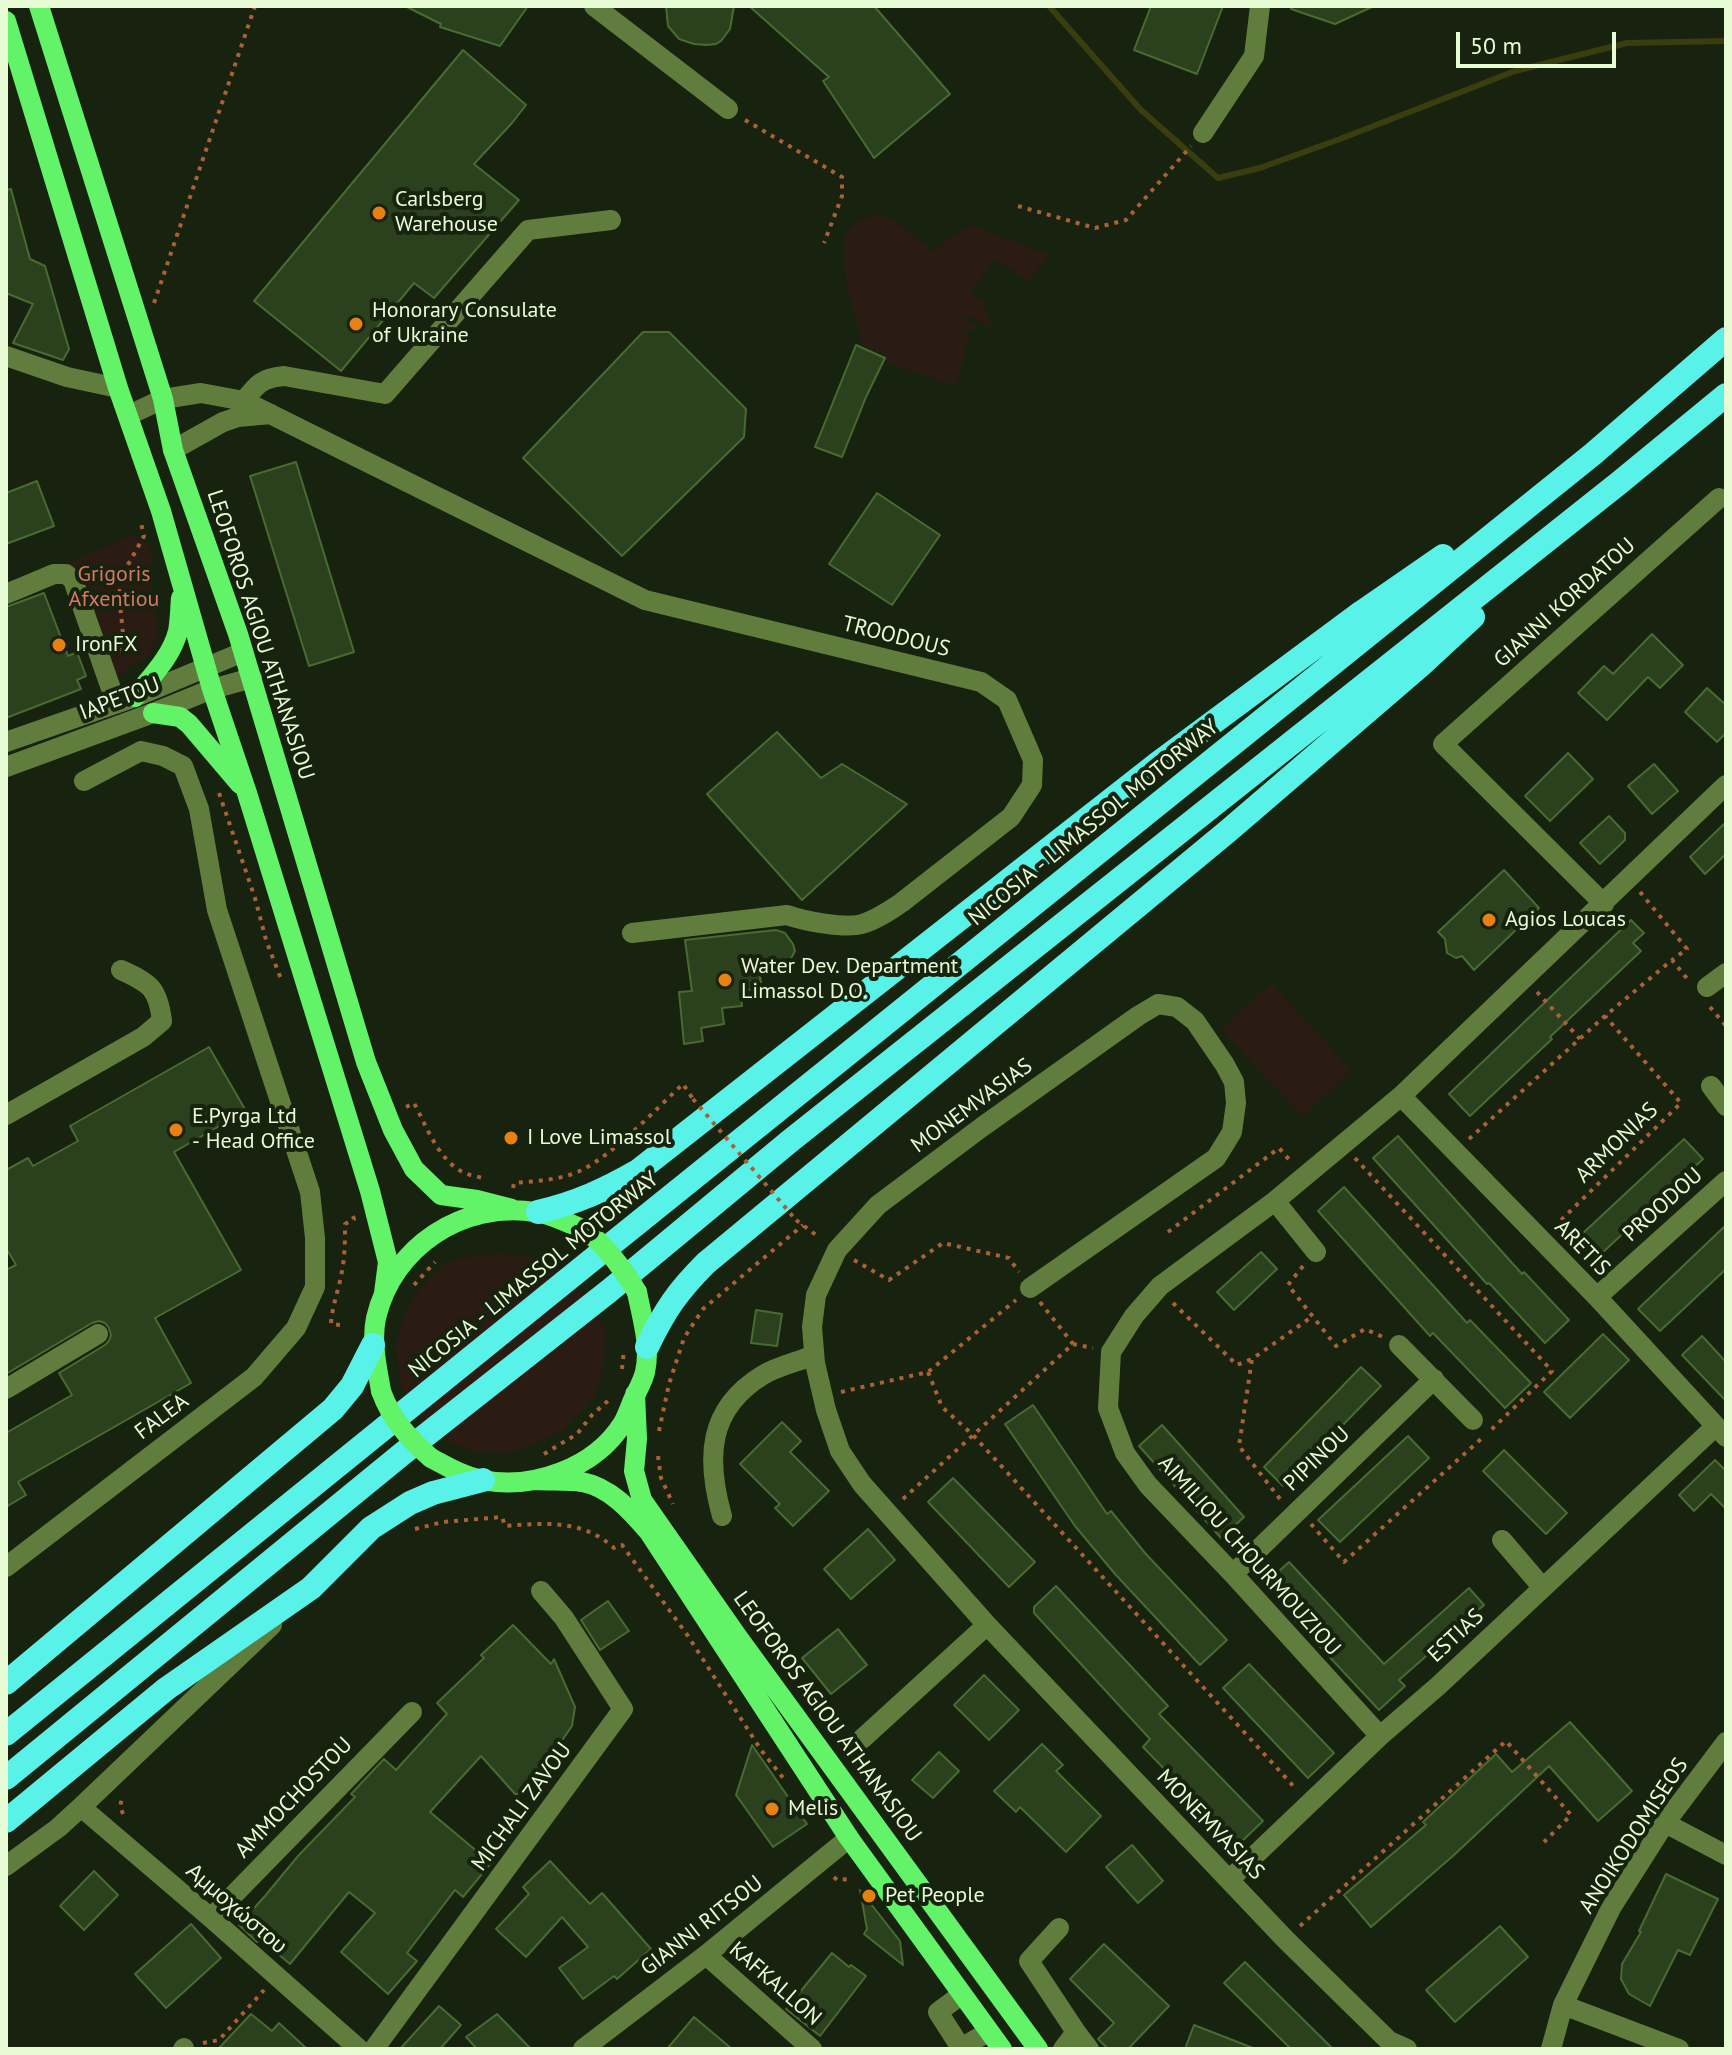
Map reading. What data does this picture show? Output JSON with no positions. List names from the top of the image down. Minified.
{"streets":{"highway":["NICOSIA - LIMASSOL MOTORWAY"],"main road":["LEOFOROS AGIOU ATHANASIOU"],"street":["GIANNI KORDATOU","TROODOUS","IAPETOU","MONEMVASIAS","PROODOU","ARETIS","FALEA","PIPINOU","AIMILIOU CHOURMOUZIOU","ESTIAS","AMMOCHOSTOU","MICHALI ZAVOU","ANOIKODOMISEOS","Αμμοχώστου","GIANNI RITSOU","KAFKALLON"],"path":["ARMONIAS"]},"crossings":[["GIANNI KORDATOU","AIMILIOU CHOURMOUZIOU"],["LEOFOROS AGIOU ATHANASIOU","TROODOUS"],["LEOFOROS AGIOU ATHANASIOU","IAPETOU"],["LEOFOROS AGIOU ATHANASIOU","GIANNI RITSOU"],["MONEMVASIAS","ESTIAS"],["ARMONIAS","ARETIS"],["PROODOU","ARETIS"],["ARETIS","AIMILIOU CHOURMOUZIOU"],["ARETIS","ESTIAS"],["PIPINOU","AIMILIOU CHOURMOUZIOU"],["AIMILIOU CHOURMOUZIOU","ESTIAS"],["AMMOCHOSTOU","Αμμοχώστου"],["GIANNI RITSOU","KAFKALLON"]],"parks":["Grigoris Afxentiou"],"places":["Carlsberg Warehouse","Honorary Consulate of Ukraine","IronFX","Agios Loucas","Water Dev. Department Limassol D.O.","E.Pyrga Ltd - Head Office","I Love Limassol","Melis","Pet People"],"scale_bar":"50 m"}
